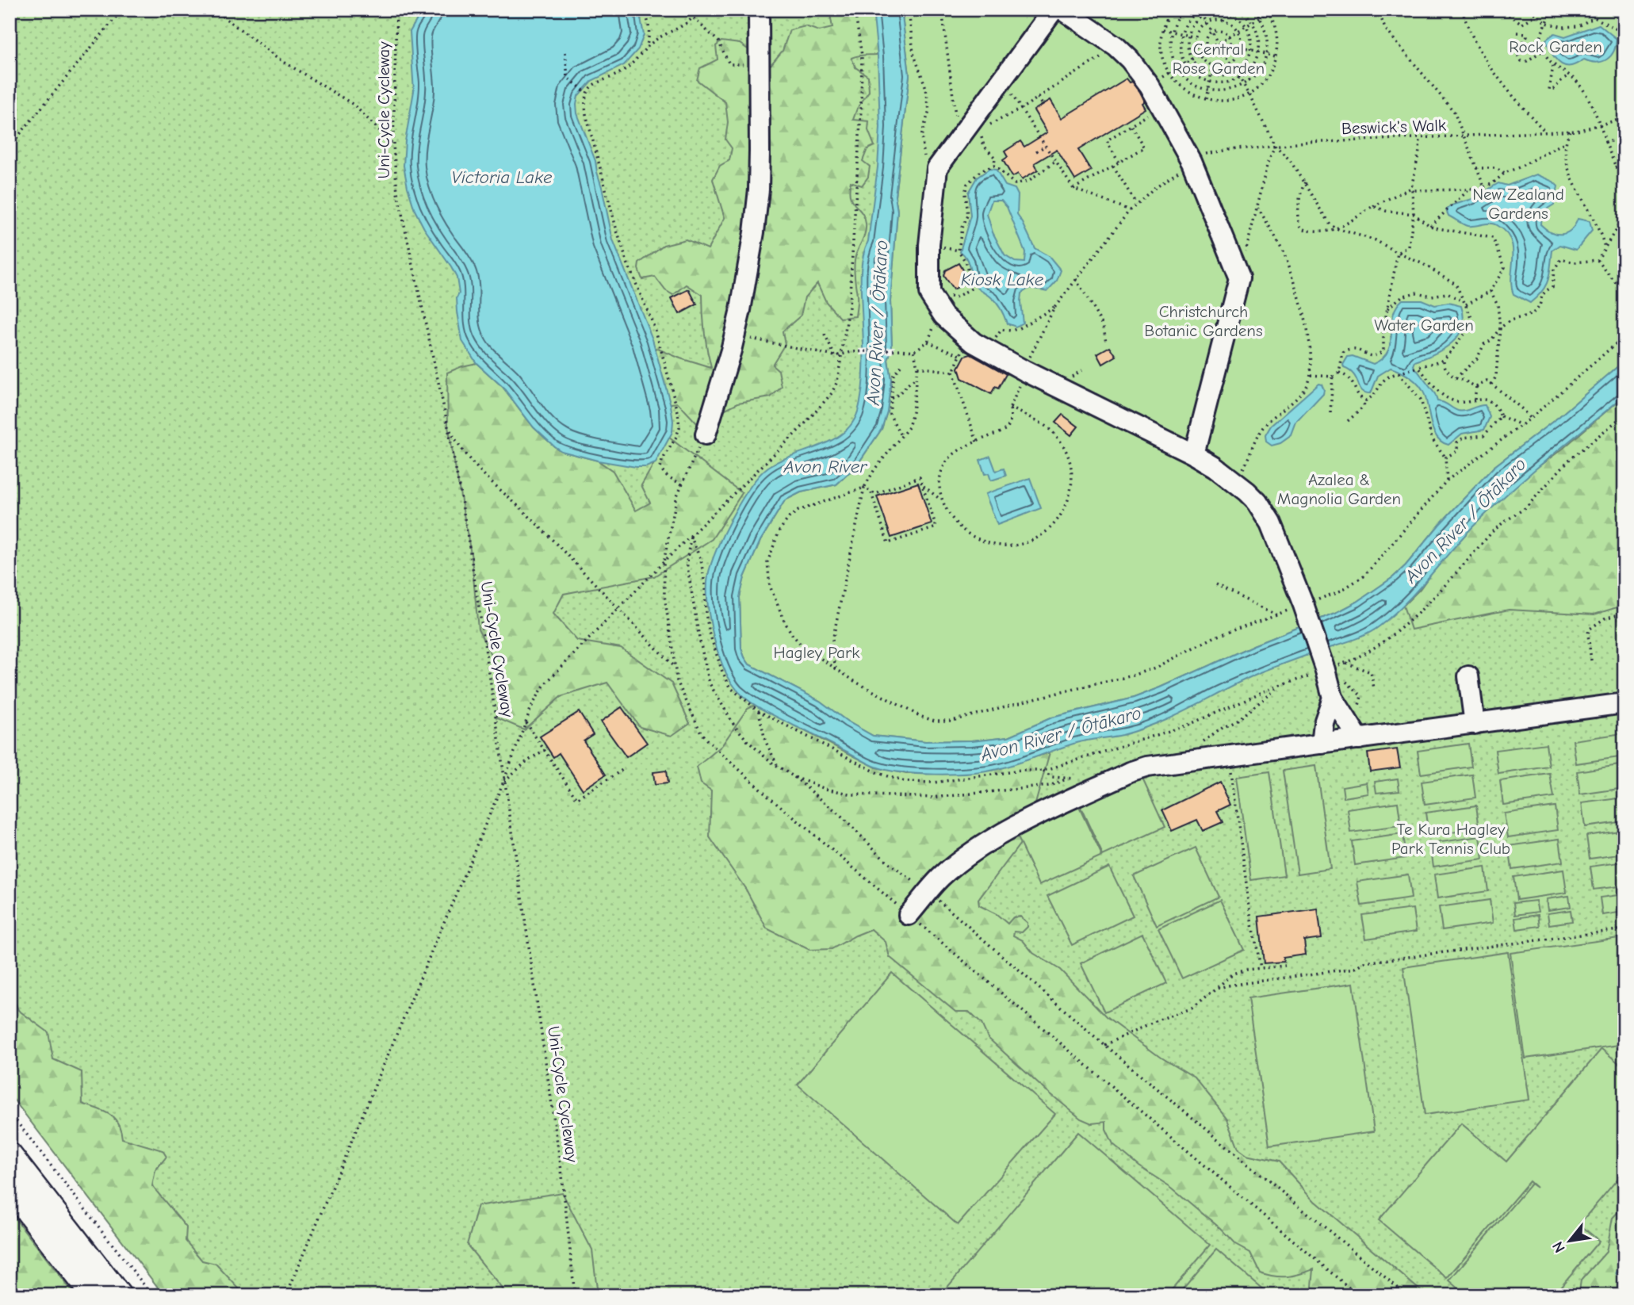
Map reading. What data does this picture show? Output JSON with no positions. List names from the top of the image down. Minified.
{"streets":{"path":["Uni-Cycle Cycleway","Beswick's Walk"]},"water":["Victoria Lake","Kiosk Lake","Avon River / Ōtākaro","Avon River"],"parks":["Rock Garden","Central Rose Garden","New Zealand Gardens","Christchurch Botanic Gardens","Water Garden","Azalea & Magnolia Garden","Hagley Park","Te Kura Hagley Park Tennis Club"],"north":"bottom left"}
